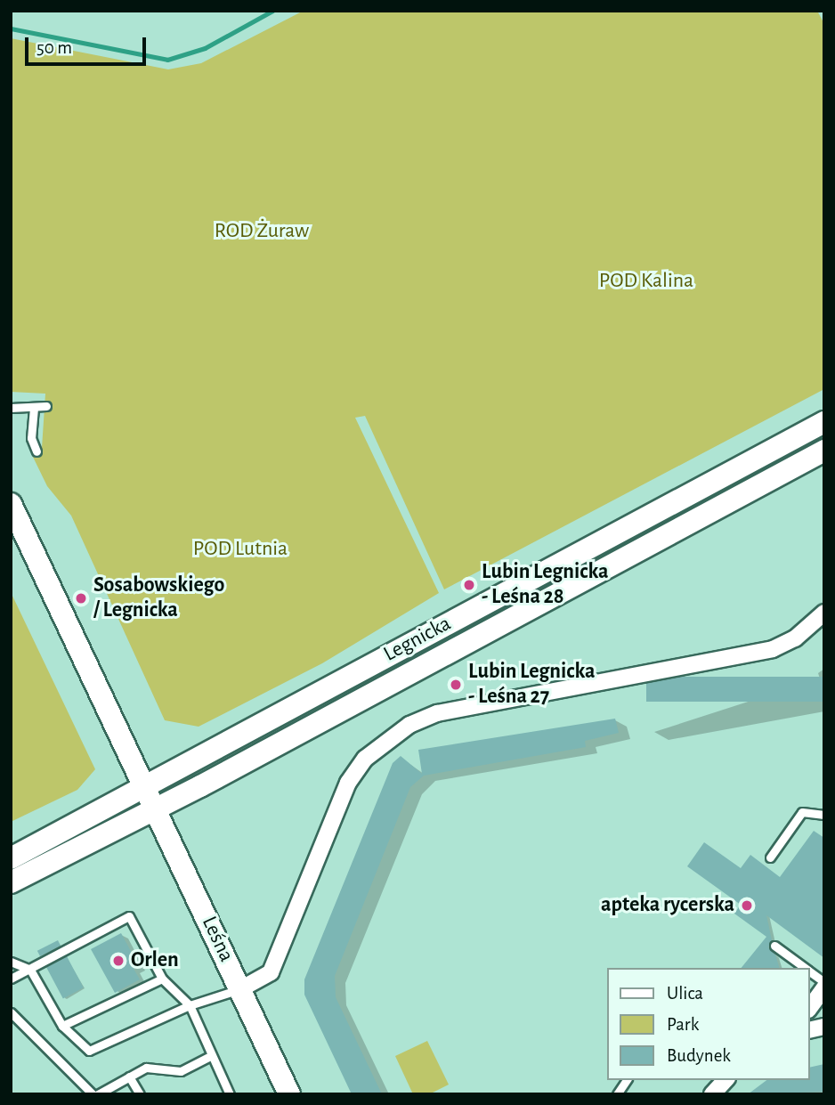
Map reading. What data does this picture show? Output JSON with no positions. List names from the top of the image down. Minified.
{"streets":{"main road":["Legnicka","Leśna"]},"crossings":[["Legnicka","Leśna"]],"parks":["ROD Żuraw","POD Kalina","POD Lutnia"],"places":["Lubin Legnicka - Leśna 28","Sosabowskiego / Legnicka","Lubin Legnicka - Leśna 27","apteka rycerska","Orlen"],"legend":["Ulica","Park","Budynek"],"scale_bar":"50 m"}
